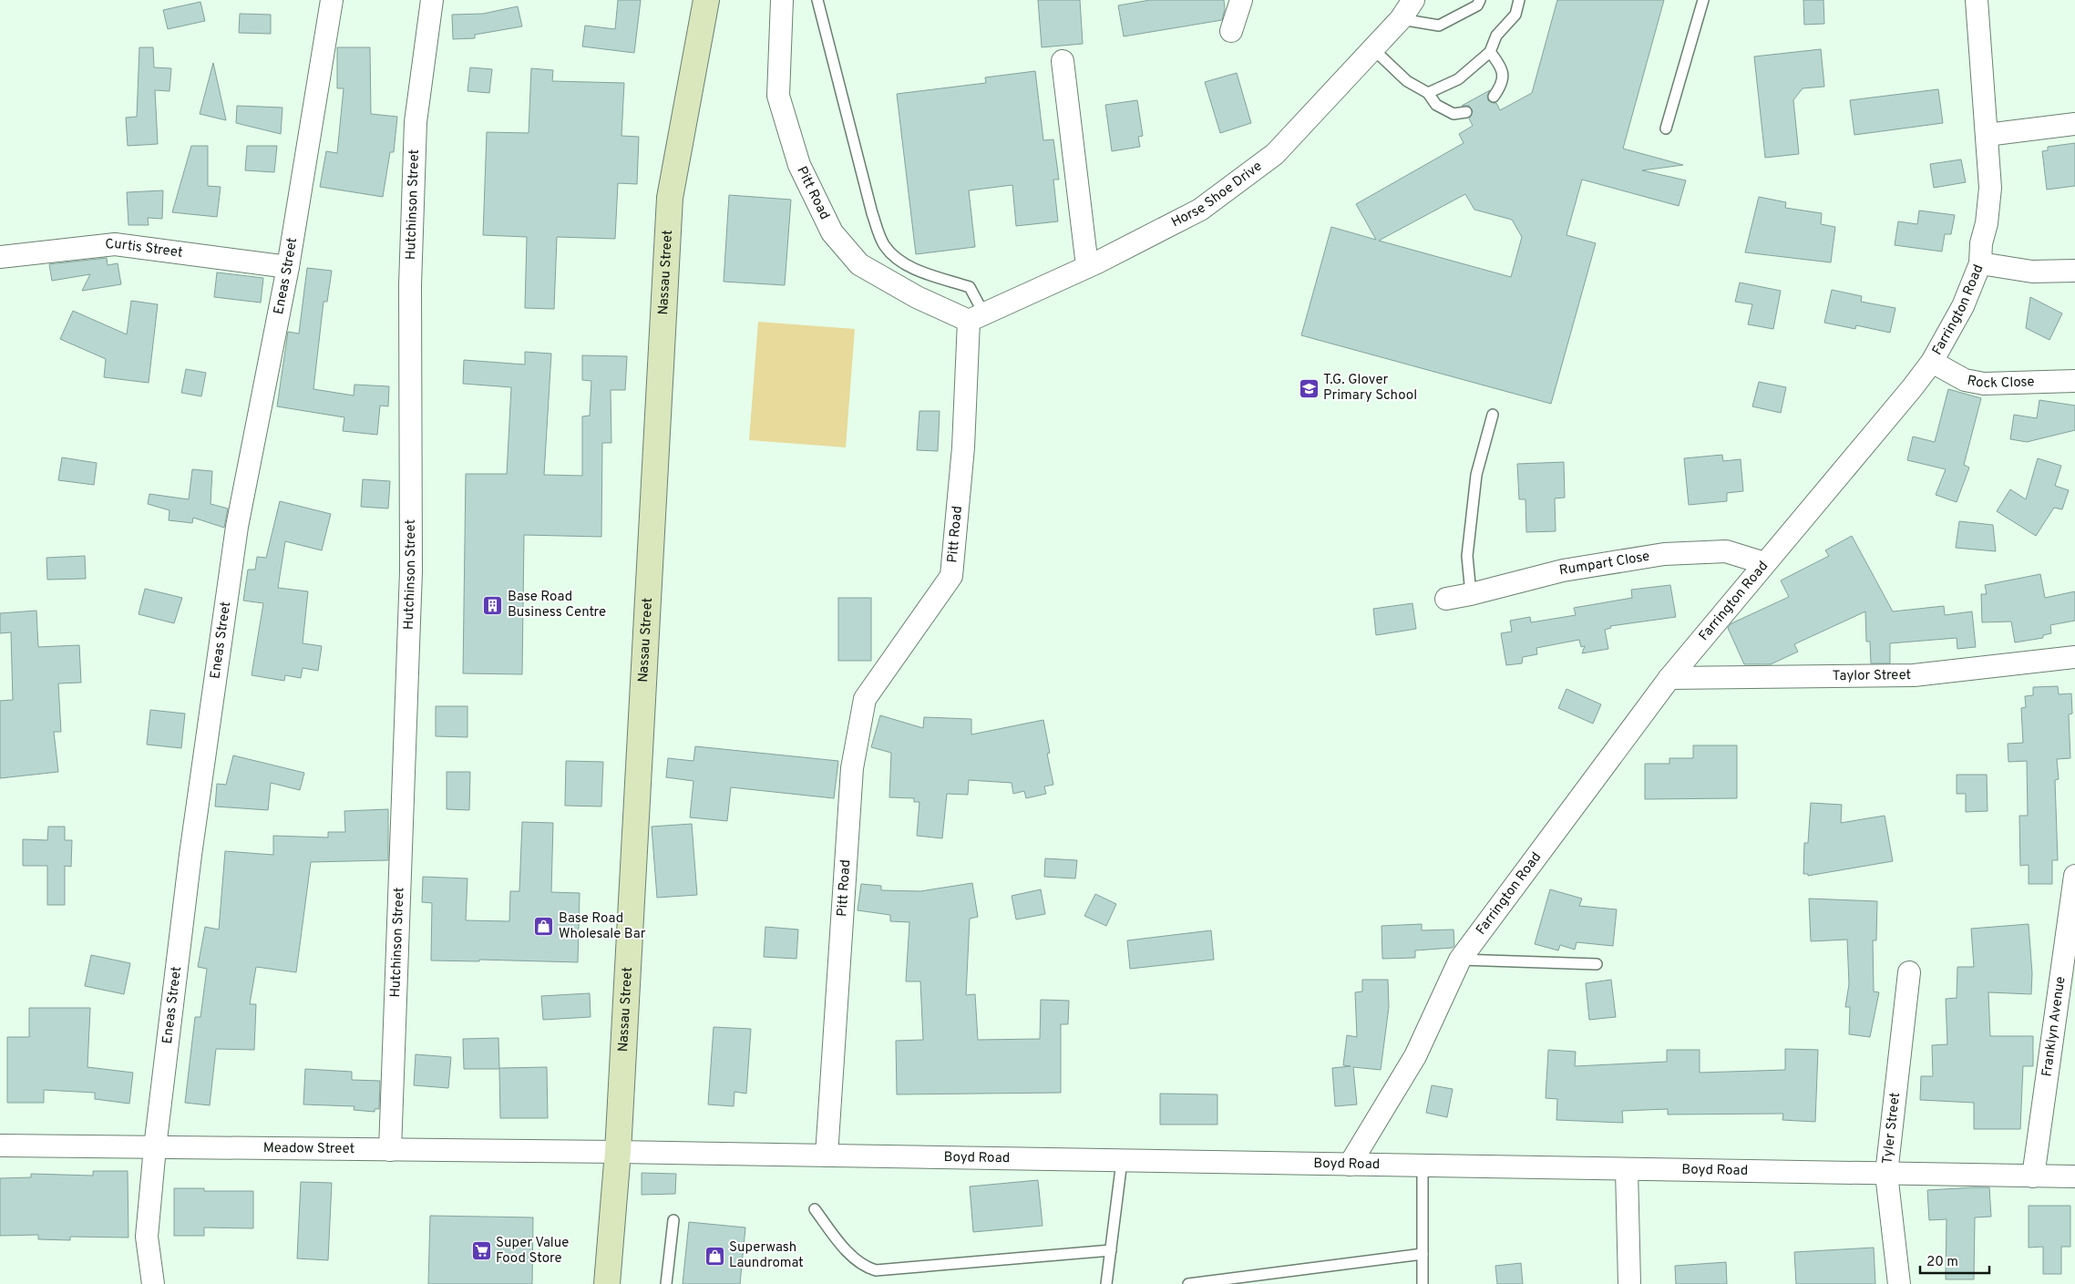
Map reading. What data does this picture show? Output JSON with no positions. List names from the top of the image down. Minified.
{"streets":{"main road":["Nassau Street"],"street":["Pitt Road","Horse Shoe Drive","Hutchinson Street","Curtis Street","Eneas Street","Farrington Road","Rock Close","Rumpart Close","Taylor Street","Franklyn Avenue","Tyler Street","Meadow Street","Boyd Road"]},"crossings":[["Pitt Road","Horse Shoe Drive"],["Pitt Road","Boyd Road"],["Hutchinson Street","Meadow Street"],["Curtis Street","Eneas Street"],["Nassau Street","Meadow Street"],["Nassau Street","Boyd Road"],["Eneas Street","Meadow Street"],["Farrington Road","Rock Close"],["Farrington Road","Rumpart Close"],["Farrington Road","Taylor Street"],["Farrington Road","Boyd Road"],["Franklyn Avenue","Boyd Road"],["Tyler Street","Boyd Road"],["Meadow Street","Boyd Road"]],"places":{"school or university":["T.G. Glover Primary School"],"building":["Base Road Business Centre"],"shop":["Base Road Wholesale Bar","Superwash Laundromat"],"supermarket":["Super Value Food Store"]},"scale_bar":"20 m"}
